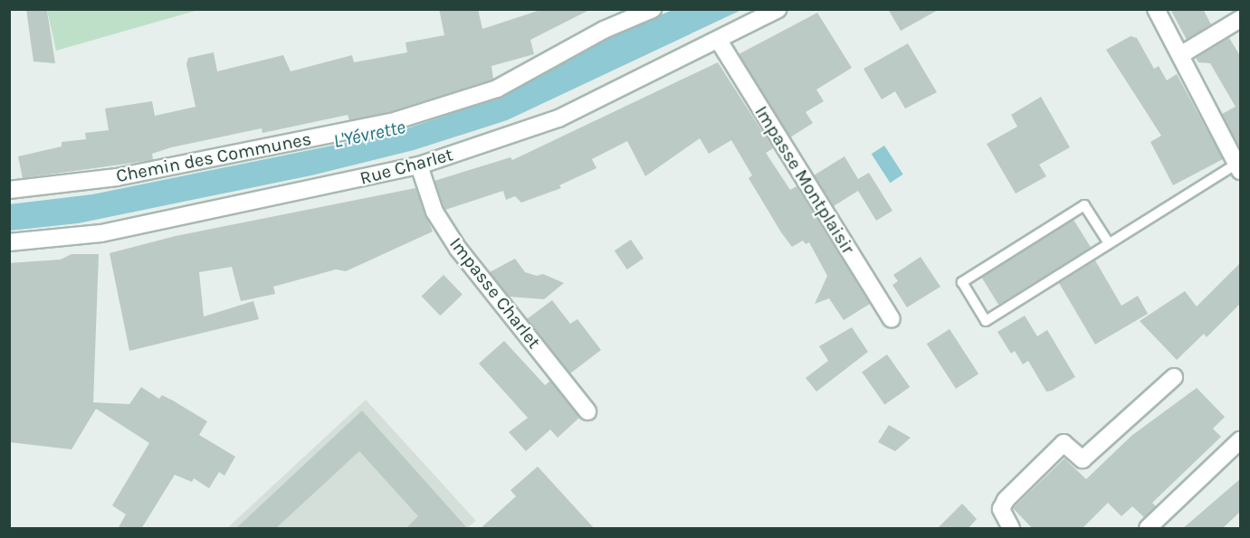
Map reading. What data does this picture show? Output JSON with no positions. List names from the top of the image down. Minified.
{"streets":{"street":["Chemin des Communes","Rue Charlet","Impasse Montplaisir","Impasse Charlet"]},"crossings":[["Rue Charlet","Impasse Montplaisir"],["Rue Charlet","Impasse Charlet"]],"water":["L'Yévrette"]}
